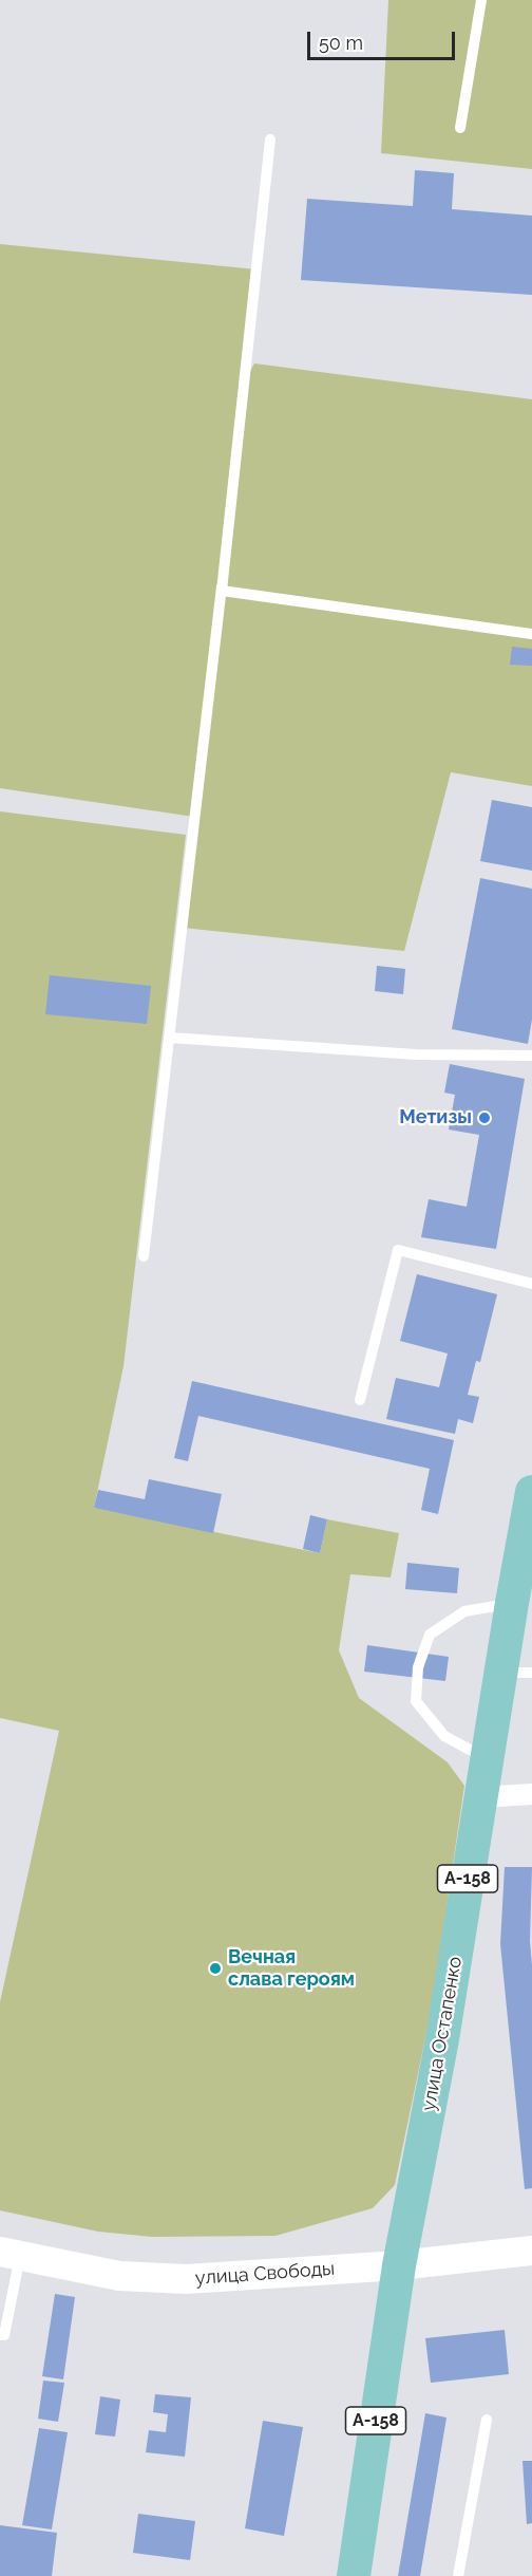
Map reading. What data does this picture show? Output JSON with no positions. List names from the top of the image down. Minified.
{"streets":{"main road":["А-158","улица Остапенко"],"street":["улица Свободы"]},"crossings":[["улица Остапенко","улица Свободы"]],"places":["Метизы","Вечная слава героям"],"scale_bar":"50 m"}
